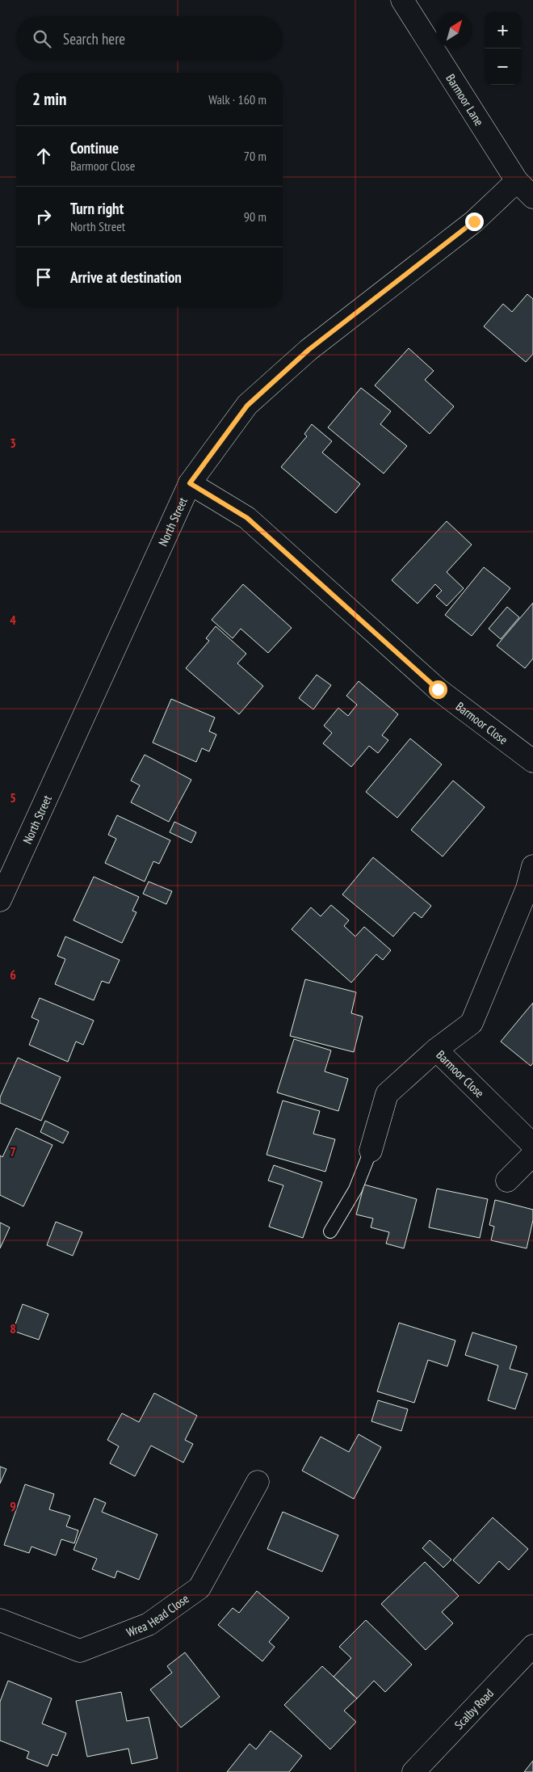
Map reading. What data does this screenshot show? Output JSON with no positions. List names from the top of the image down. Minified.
{"streets":{"main road":["Barmoor Lane","North Street","Barmoor Close","Wrea Head Close","Scalby Road"]},"crossings":[["Barmoor Lane","North Street"],["North Street","Barmoor Close"]],"north":"top right","page":{"map_buttons":["+","−"],"search":"Search here","heading":["2 min","Walk · 160 m"],"list":[["Continue","Barmoor Close","70 m"],["Turn right","North Street","90 m"],"Arrive at destination"]},"grid":{"rows":["3","4","5","6","7","8","9"]}}
